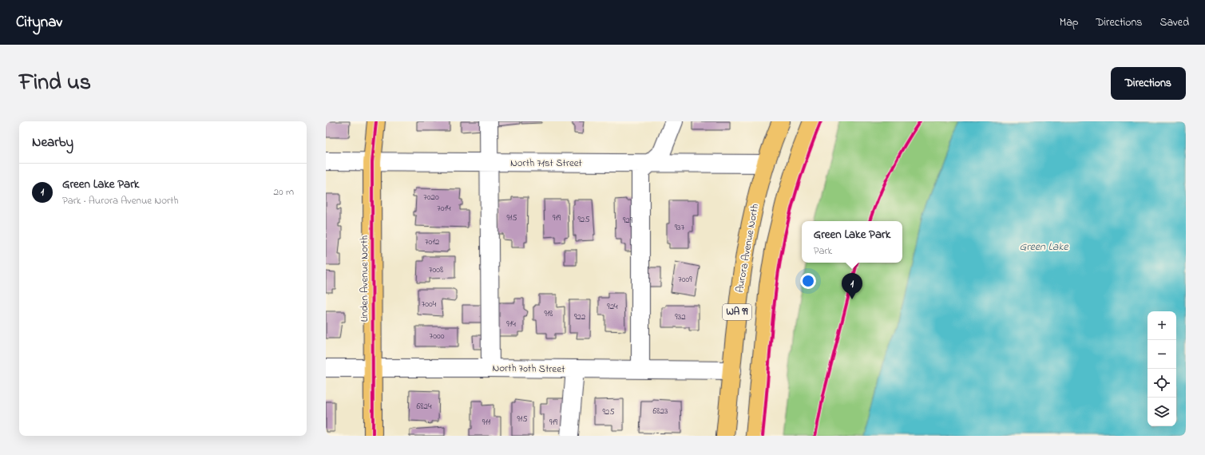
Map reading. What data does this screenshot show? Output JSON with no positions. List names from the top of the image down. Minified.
{"streets":{"main road":["Aurora Avenue North","Linden Avenue North","WA 99"],"street":["North 71st Street","North 70th Street"]},"crossings":[["North 71st Street","Aurora Avenue North"],["North 71st Street","Linden Avenue North"],["Aurora Avenue North","North 70th Street"],["Linden Avenue North","North 70th Street"]],"water":["Green Lake"],"house_numbers":["7020","7014","915","919","925","929","937","7012","7008","7009","7004","924","918","922","932","914","7000","6824","6823","925","915","911","919"],"page":{"header":"Citynav","nav":["Map","Directions","Saved"],"title":"Find us","buttons":"Directions","heading":"Nearby","list":[{"mark":"1","name":"Green Lake Park","note":"Park · Aurora Avenue North","value":"20 m"}],"popup":["Green Lake Park","Park"],"pins":"1","map_buttons":["+","−"]}}
